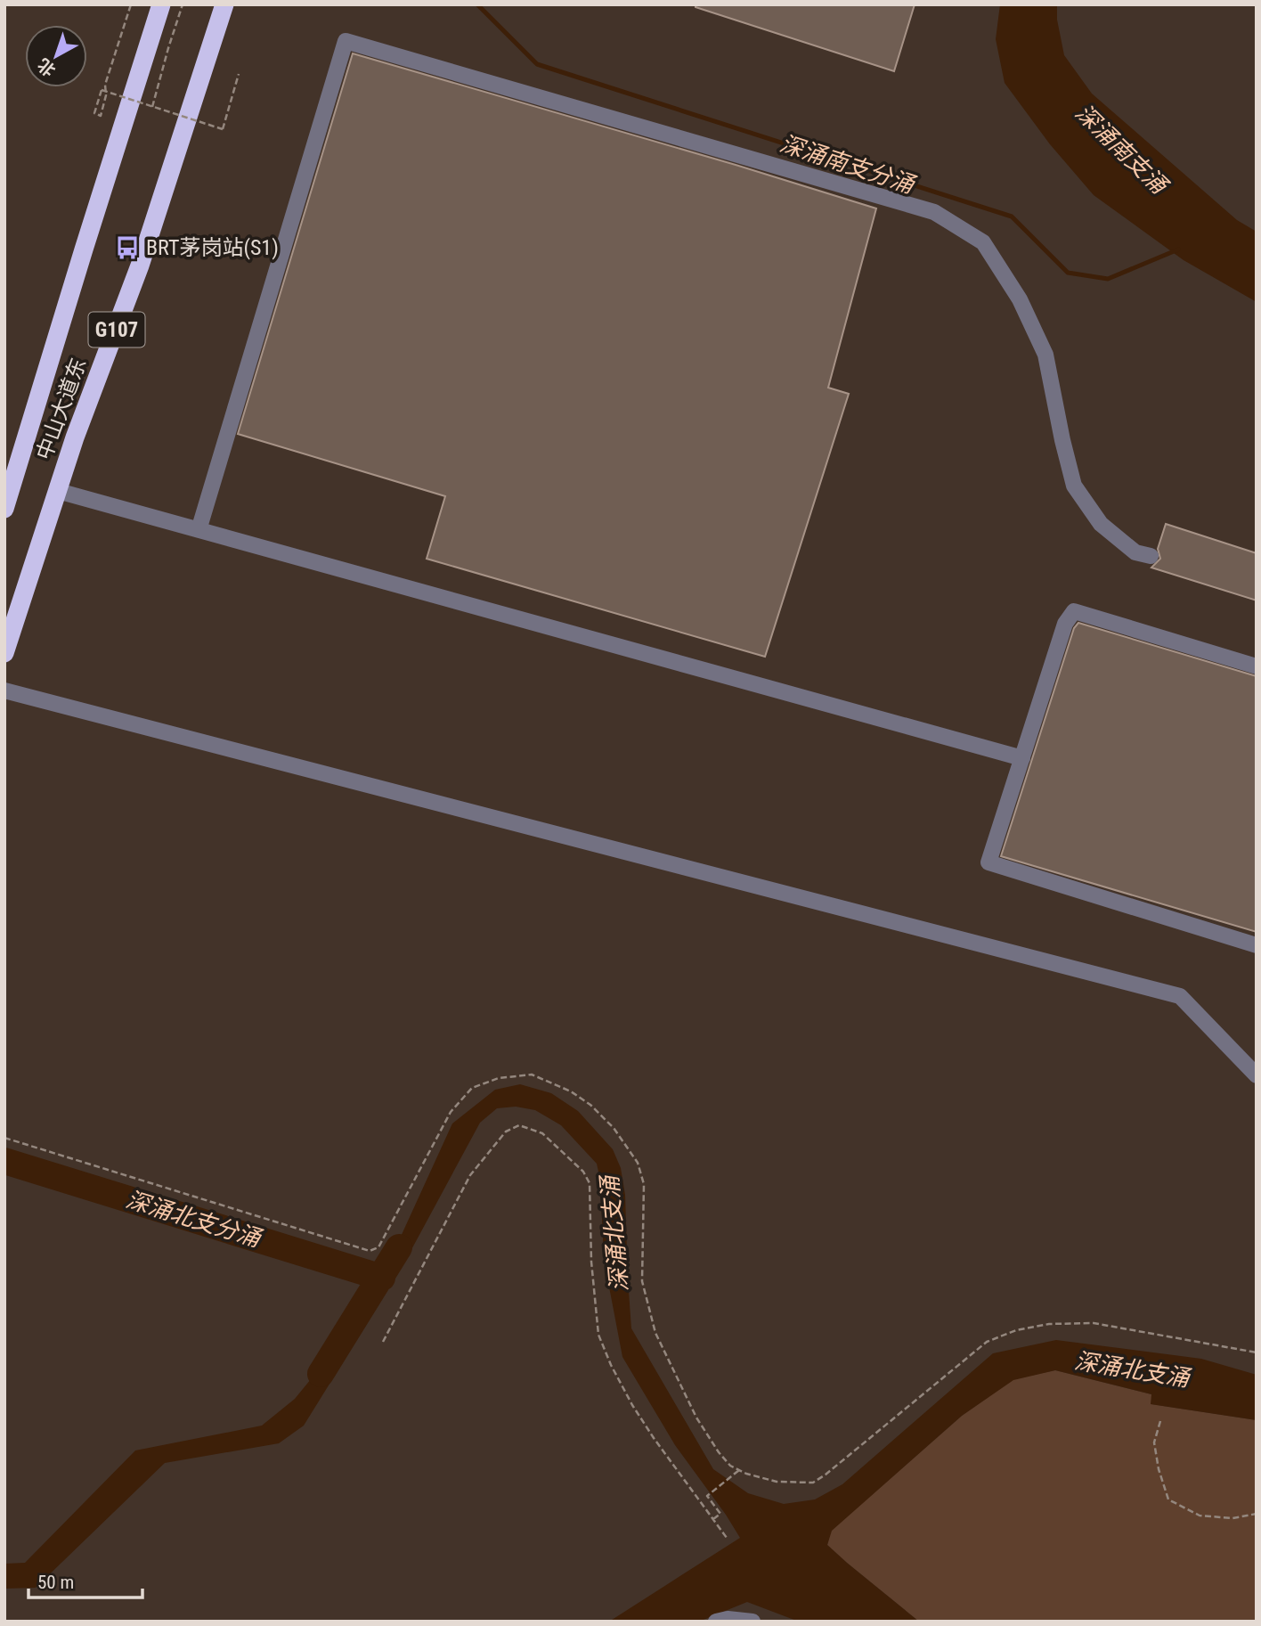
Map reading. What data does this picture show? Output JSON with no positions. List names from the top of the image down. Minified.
{"streets":{"highway":["G107","中山大道东"]},"water":["深涌南支涌","深涌南支分涌","深涌北支分涌","深涌北支涌"],"places":{"bus stop":["BRT茅岗站(S1)"]},"scale_bar":"50 m","north":"bottom left"}
